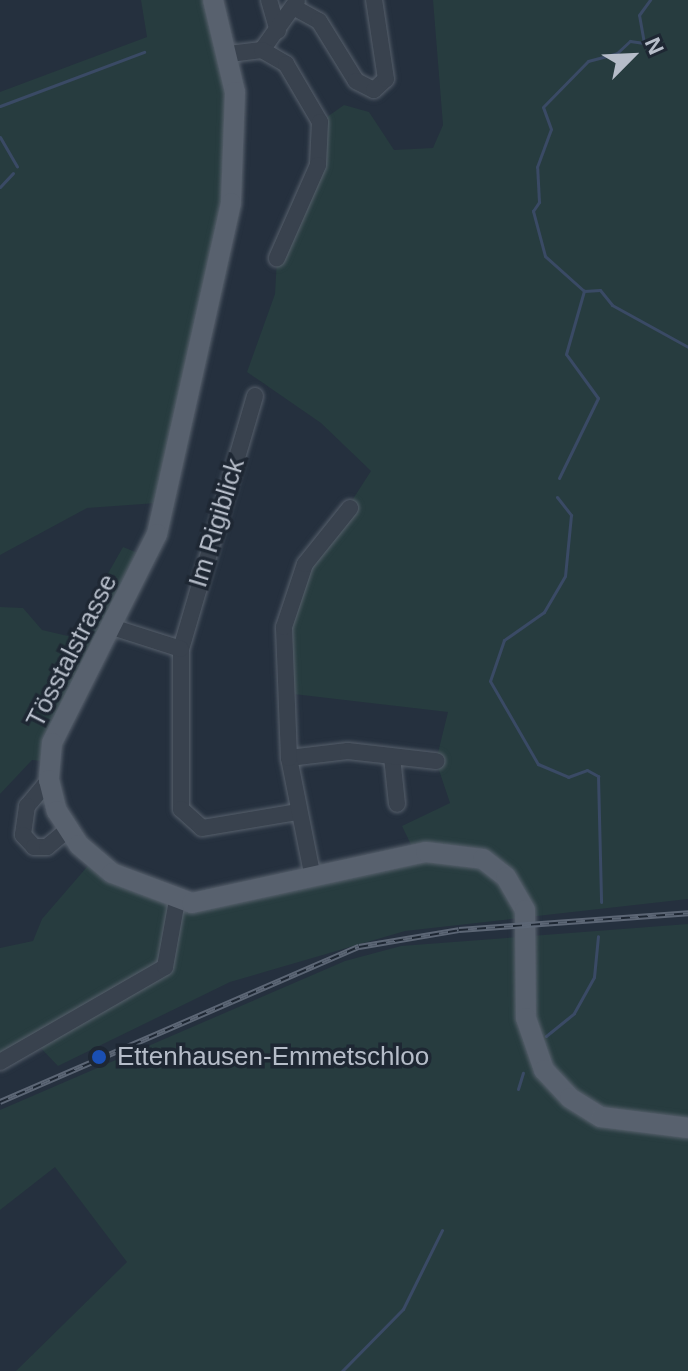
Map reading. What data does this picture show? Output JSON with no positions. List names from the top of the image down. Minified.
{"streets":{"main road":["Tösstalstrasse"],"street":["Im Rigiblick"]},"places":["Ettenhausen-Emmetschloo"],"north":"top right"}
